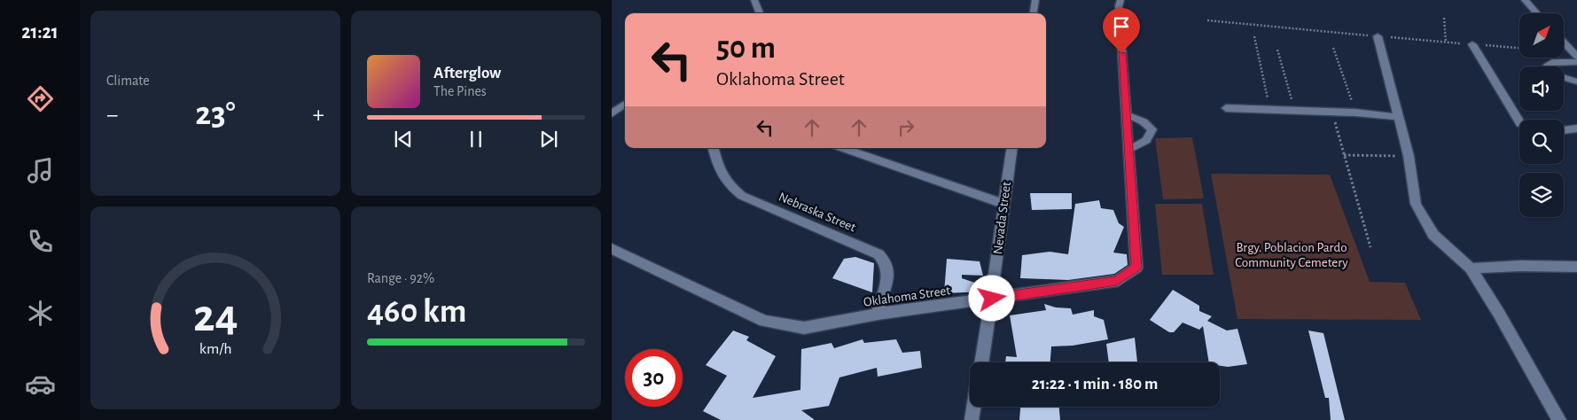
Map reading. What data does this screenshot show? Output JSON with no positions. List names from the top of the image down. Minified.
{"streets":{"street":["Nebraska Street","Nevada Street","Oklahoma Street"]},"crossings":[["Nebraska Street","Oklahoma Street"],["Nevada Street","Oklahoma Street"]],"parks":["Brgy. Poblacion Pardo Community Cemetery"],"north":"top right","page":{"tabs":"21:21","tile":["Climate",["Range · 92%","460 km"]],"turn":["50 m","Oklahoma Street"],"song":["Afterglow","The Pines"],"heat":["−","23°","+"],"limit":"30","trip":"21:22 · 1 min · 180 m","gauge":["24","km/h"]}}
